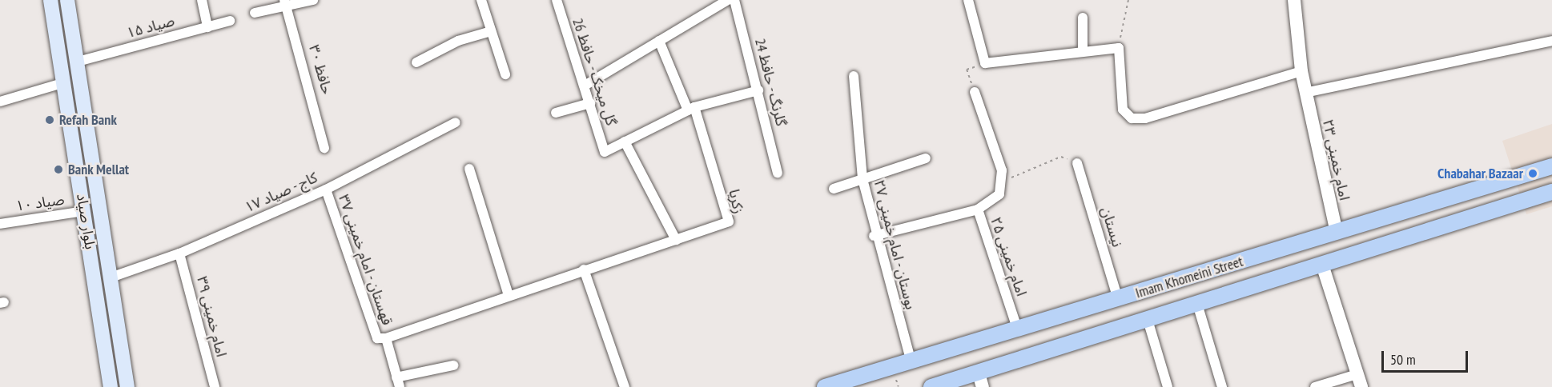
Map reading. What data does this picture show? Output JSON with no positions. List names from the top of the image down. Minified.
{"streets":{"main road":["بلوار صیاد","Imam Khomeini Street"],"street":["صیاد ۱۵","حافظ ۳۰","گل میخک - حافظ 26","گلرنگ - حافظ 24","امام خمینی ۲۳","کاج - صیاد ۱۷","زکریا","صیاد ۱۰","نیستان","بوستان - امام خمینی ۲۷","امام خمینی ۲۵","قهستان - امام خمینی ۳۷","امام خمینی ۳۹"]},"crossings":[["صیاد ۱۵","بلوار صیاد"],["امام خمینی ۲۳","Imam Khomeini Street"],["کاج - صیاد ۱۷","بلوار صیاد"],["کاج - صیاد ۱۷","قهستان - امام خمینی ۳۷"],["کاج - صیاد ۱۷","امام خمینی ۳۹"],["زکریا","قهستان - امام خمینی ۳۷"],["صیاد ۱۰","بلوار صیاد"],["نیستان","Imam Khomeini Street"],["بوستان - امام خمینی ۲۷","Imam Khomeini Street"],["امام خمینی ۲۵","Imam Khomeini Street"]],"places":["Refah Bank","Bank Mellat","Chabahar Bazaar"],"scale_bar":"50 m"}
